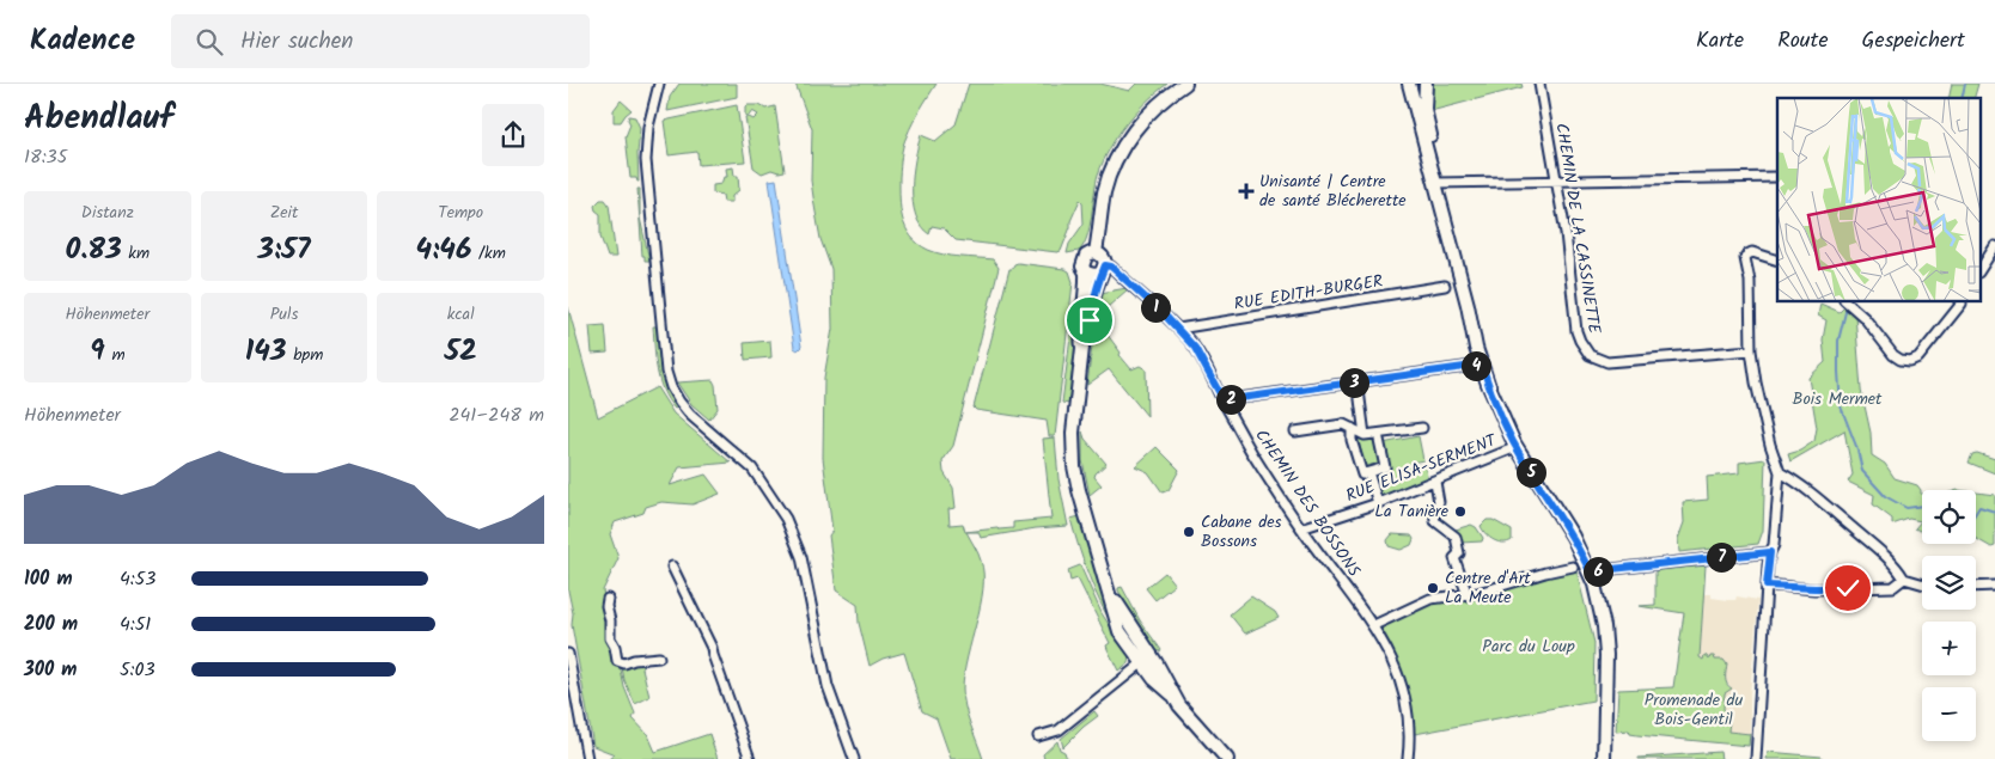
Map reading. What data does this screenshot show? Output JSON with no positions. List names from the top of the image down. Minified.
{"streets":{"street":["CHEMIN DE LA CASSINETTE","RUE EDITH-BURGER","RUE ELISA-SERMENT","CHEMIN DES BOSSONS"]},"crossings":[["RUE EDITH-BURGER","CHEMIN DES BOSSONS"],["RUE ELISA-SERMENT","CHEMIN DES BOSSONS"]],"parks":["Bois Mermet","Parc du Loup","Promenade du Bois-Gentil"],"places":{"health":["Unisanté | Centre de santé Blécherette"],"other":["La Tanière","Cabane des Bossons","Centre d'Art La Meute"]},"page":{"header":"Kadence","search":"Hier suchen","nav":["Karte","Route","Gespeichert"],"heading":["Abendlauf","18:35"],"stats":[["Distanz","0.83 km"],["Zeit","3:57"],["Tempo","4:46 /km"],["Höhenmeter","9 m"],["Puls","143 bpm"],["kcal","52"]],"pins":["1","4","3","2","5","7","6"],"chart":["Höhenmeter","241–248 m"],"map_buttons":["+","−"],"list":[{"name":"100 m","note":"4:53"},{"name":"200 m","note":"4:51"},{"name":"300 m","note":"5:03"}]}}
